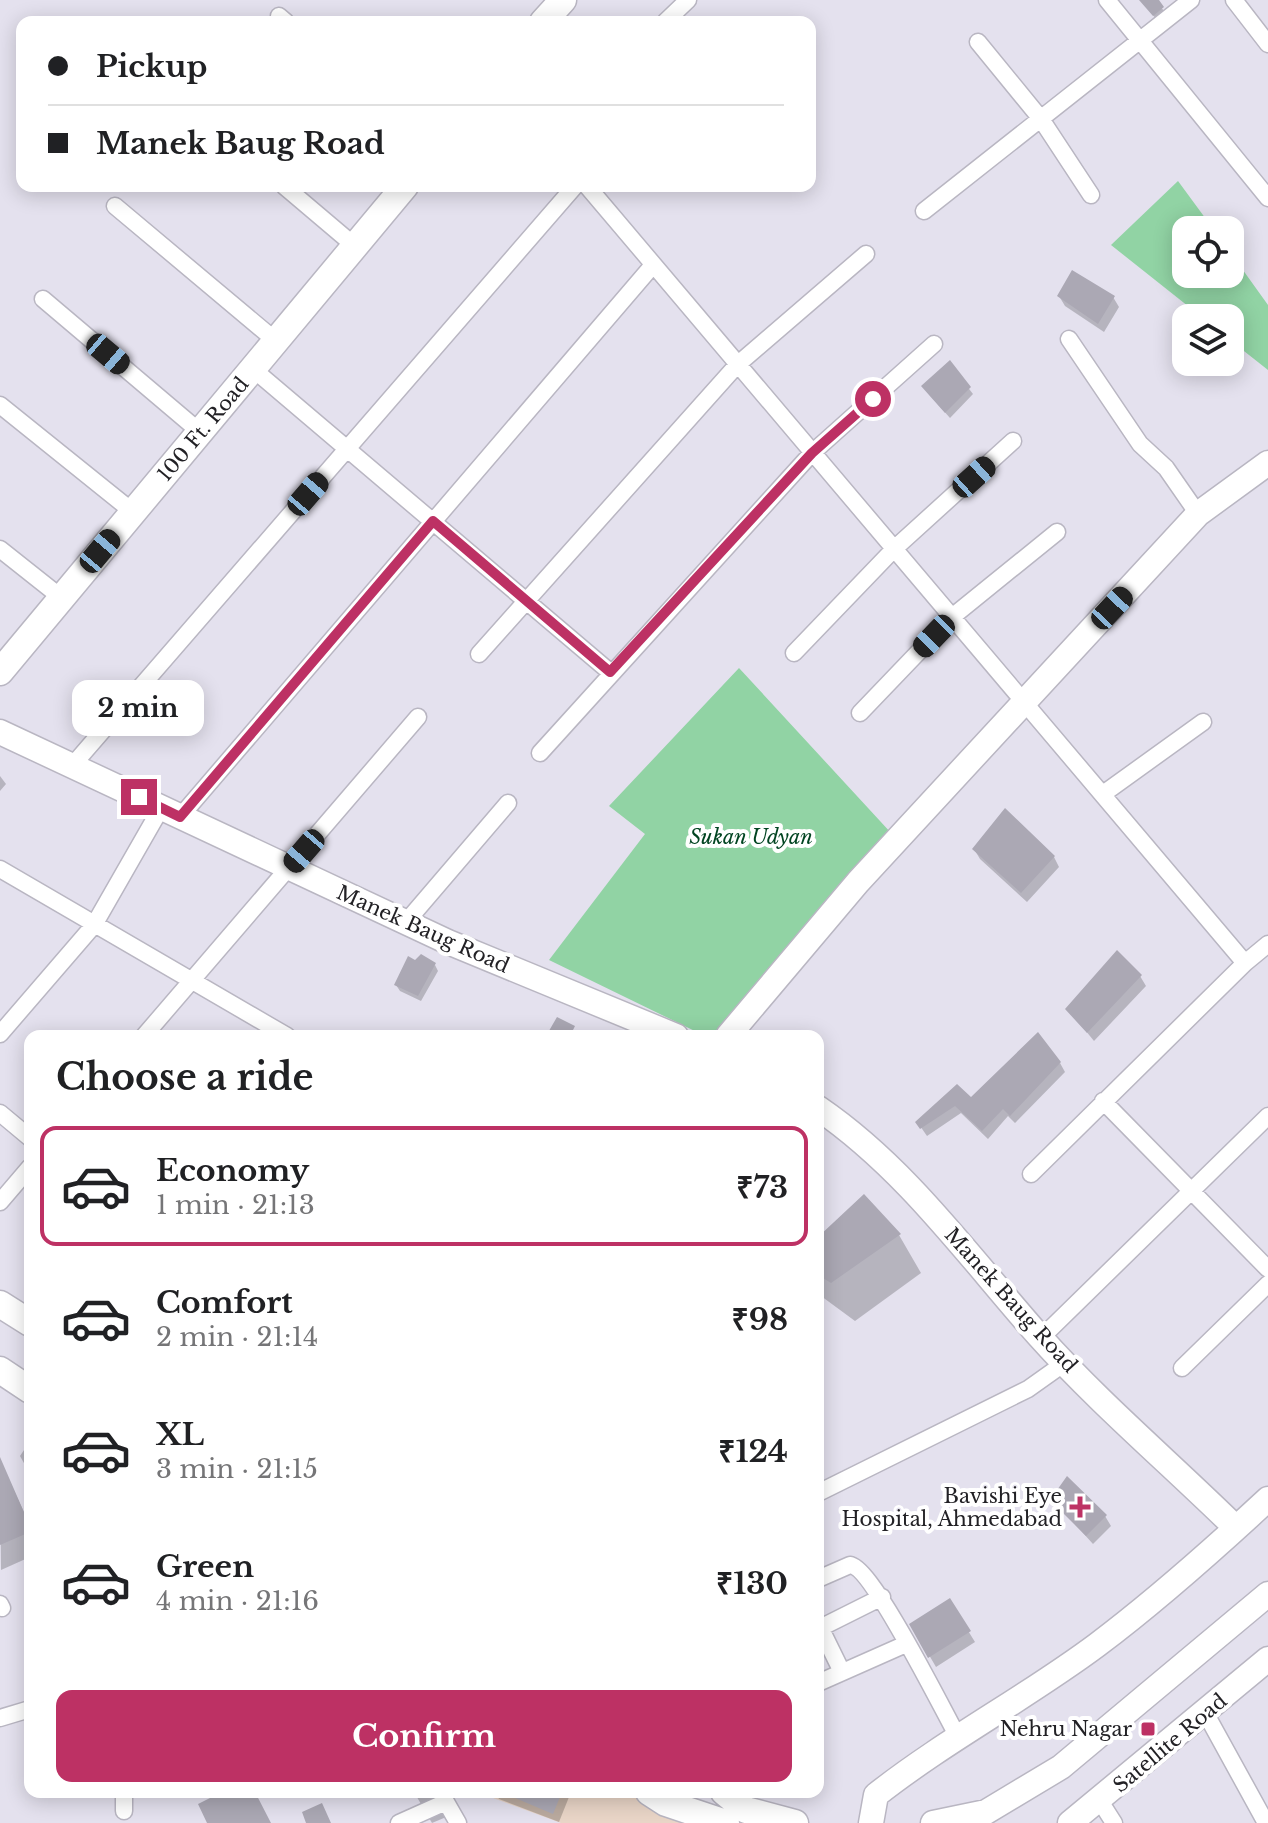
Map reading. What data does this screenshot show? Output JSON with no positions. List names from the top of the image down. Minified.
{"streets":{"main road":["100 Ft. Road"],"street":["Manek Baug Road","Satellite Road"]},"parks":["Sukan Udyan"],"places":{"health":["Bavishi Eye Hospital, Ahmedabad"],"transit":["Nehru Nagar"]},"page":{"banner":["Pickup","Manek Baug Road"],"bubble":"2 min","heading":"Choose a ride","list":[{"name":"Economy","note":"1 min · 21:13","value":"₹73"},{"name":"Comfort","note":"2 min · 21:14","value":"₹98"},{"name":"XL","note":"3 min · 21:15","value":"₹124"},{"name":"Green","note":"4 min · 21:16","value":"₹130"}],"buttons":"Confirm"}}
